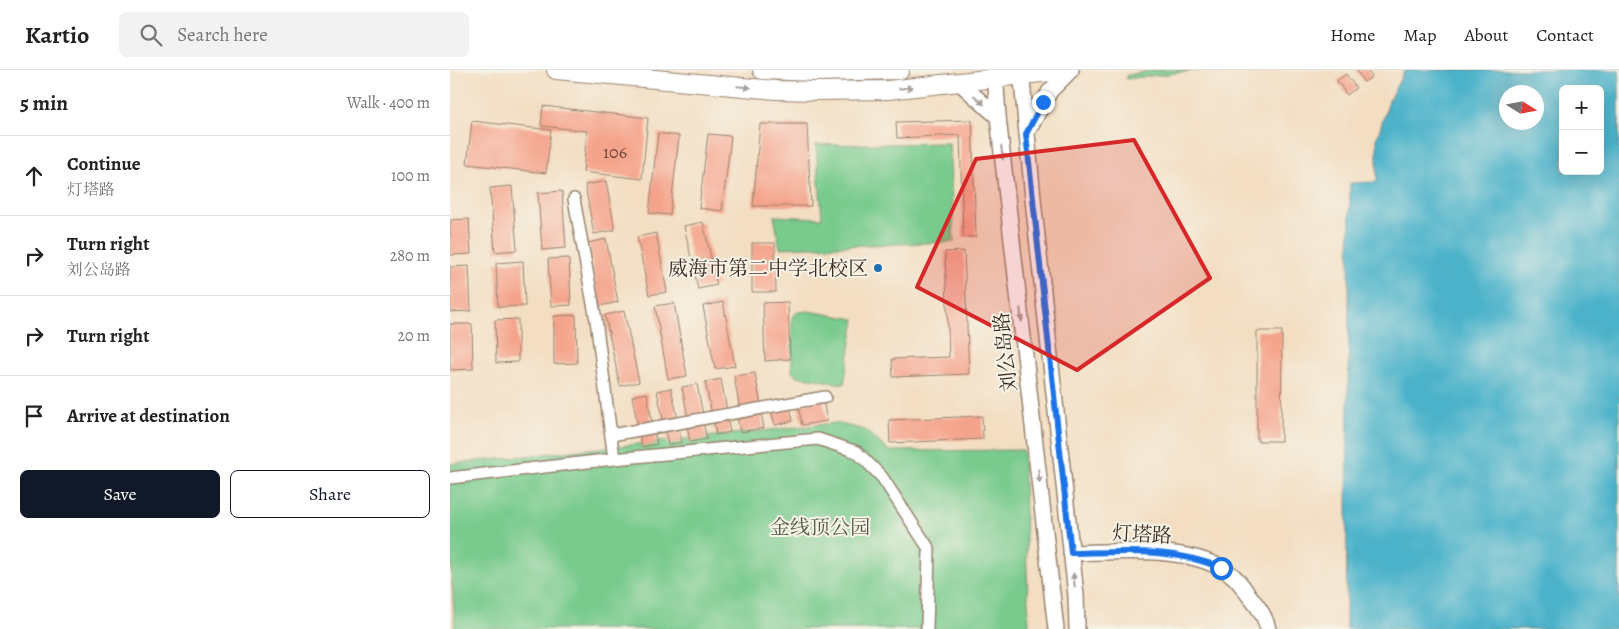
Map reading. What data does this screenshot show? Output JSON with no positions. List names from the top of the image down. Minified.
{"streets":{"main road":["刘公岛路","灯塔路"]},"parks":["金线顶公园"],"places":["威海市第二中学北校区"],"house_numbers":["106"],"north":"right","page":{"header":"Kartio","search":"Search here","nav":["Home","Map","About","Contact"],"heading":["5 min","Walk · 400 m"],"map_buttons":["+","−"],"list":[["Continue","灯塔路","100 m"],["Turn right","刘公岛路","280 m"],["Turn right","20 m"],"Arrive at destination"],"buttons":["Save","Share"]}}
